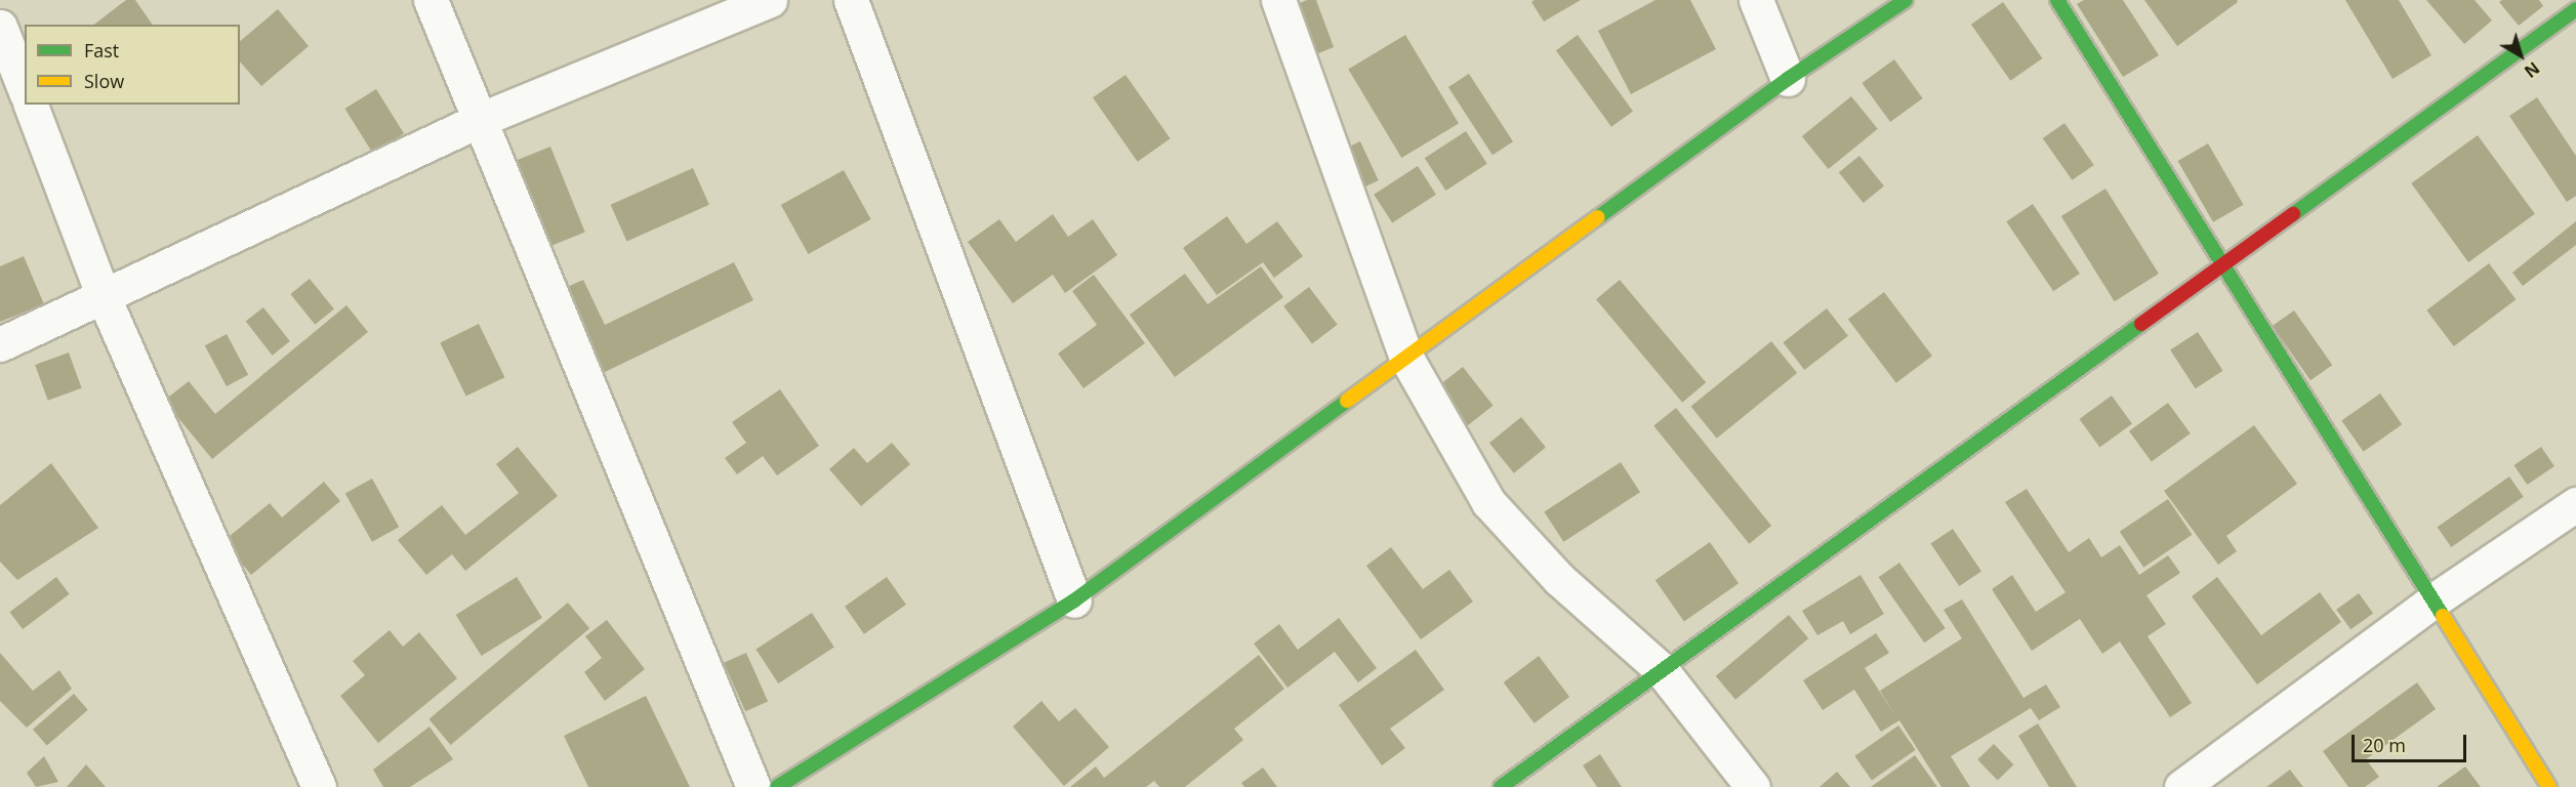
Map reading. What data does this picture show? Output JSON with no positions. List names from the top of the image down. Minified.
{"legend":["Fast","Slow"],"scale_bar":"20 m","north":"bottom right"}
